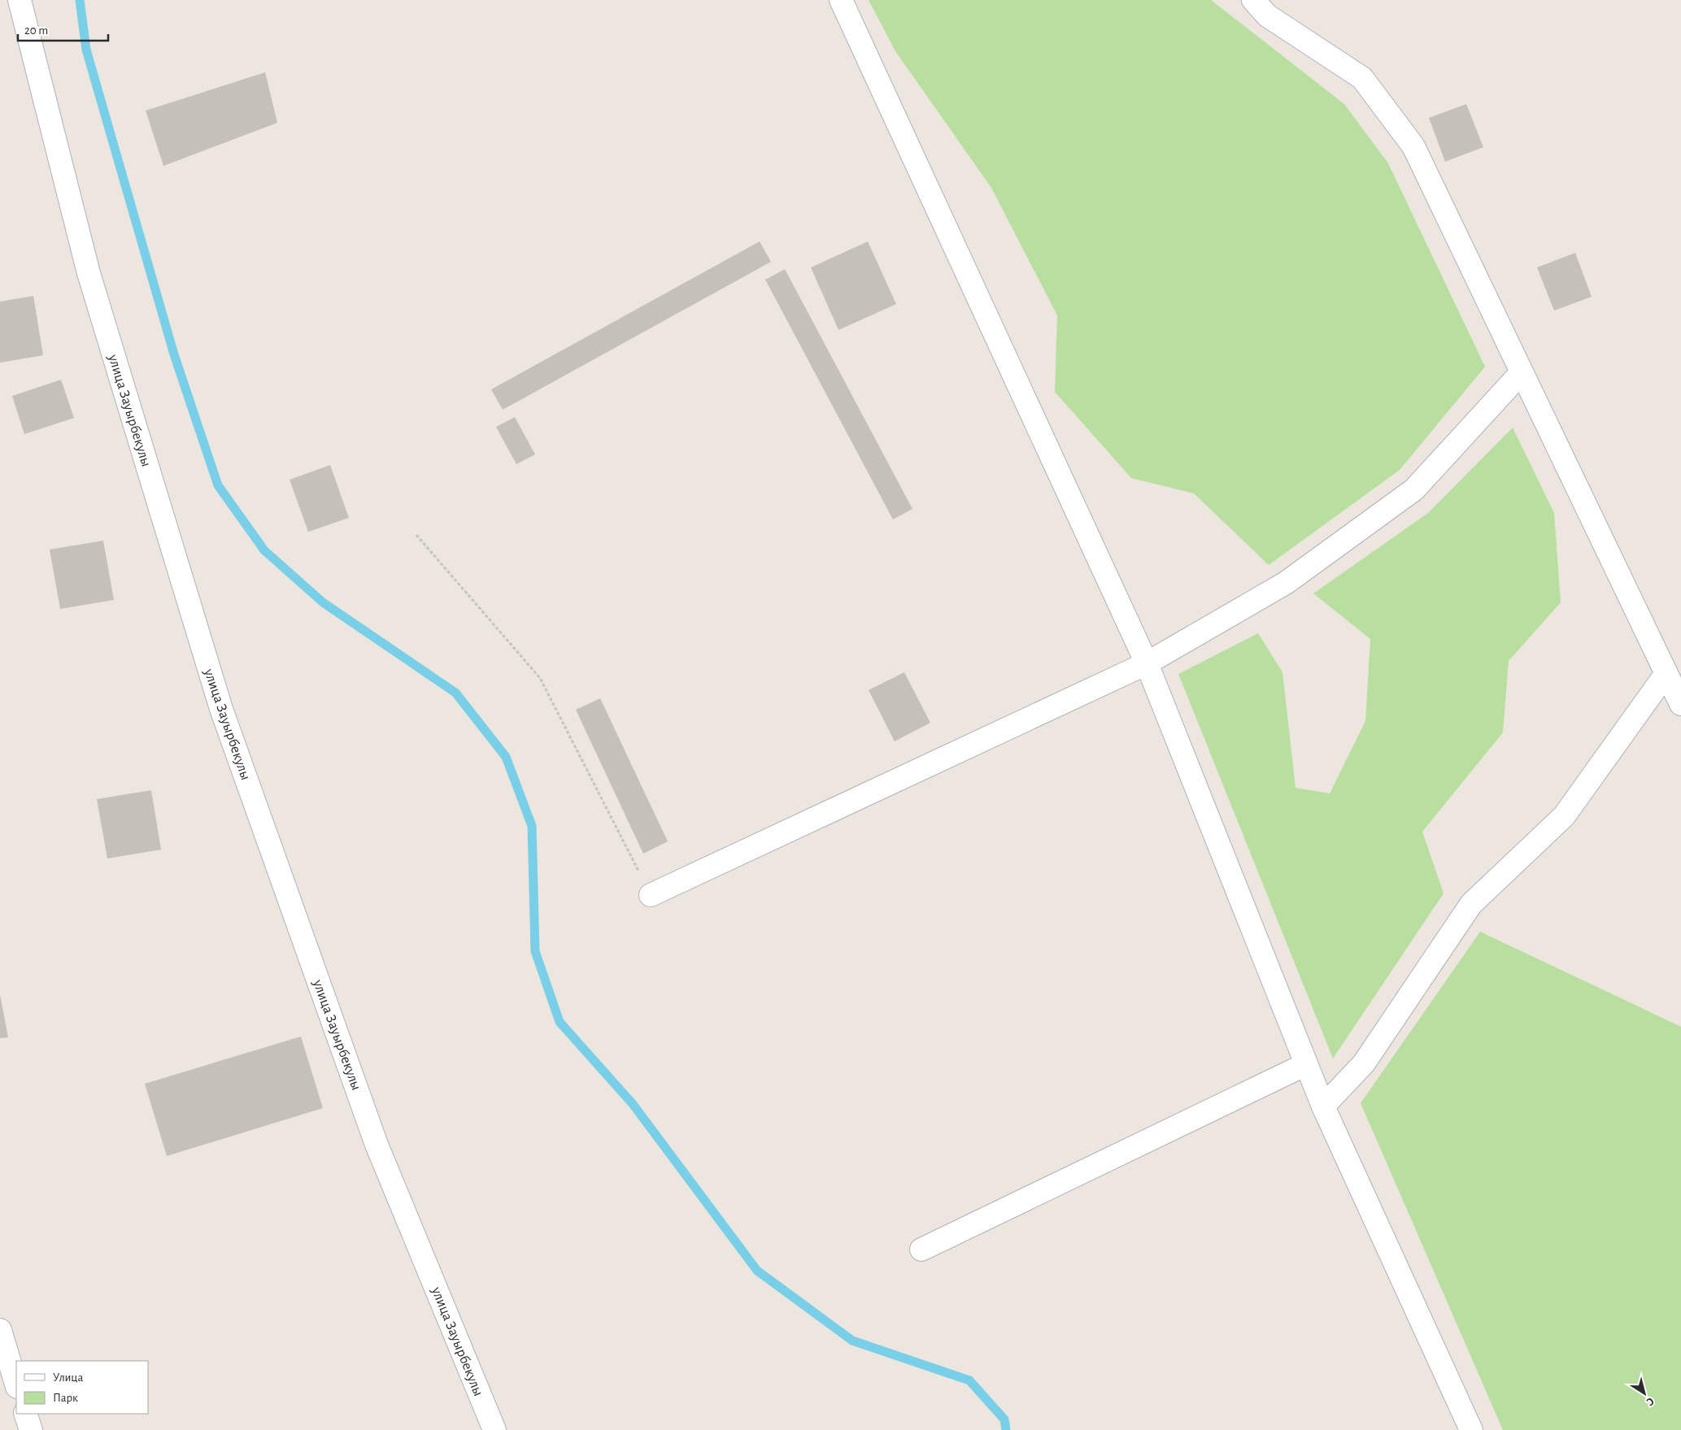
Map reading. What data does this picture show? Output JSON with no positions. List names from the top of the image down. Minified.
{"streets":{"street":["улица Зауырбекулы"]},"legend":["Улица","Парк"],"scale_bar":"20 m","north":"bottom right"}
